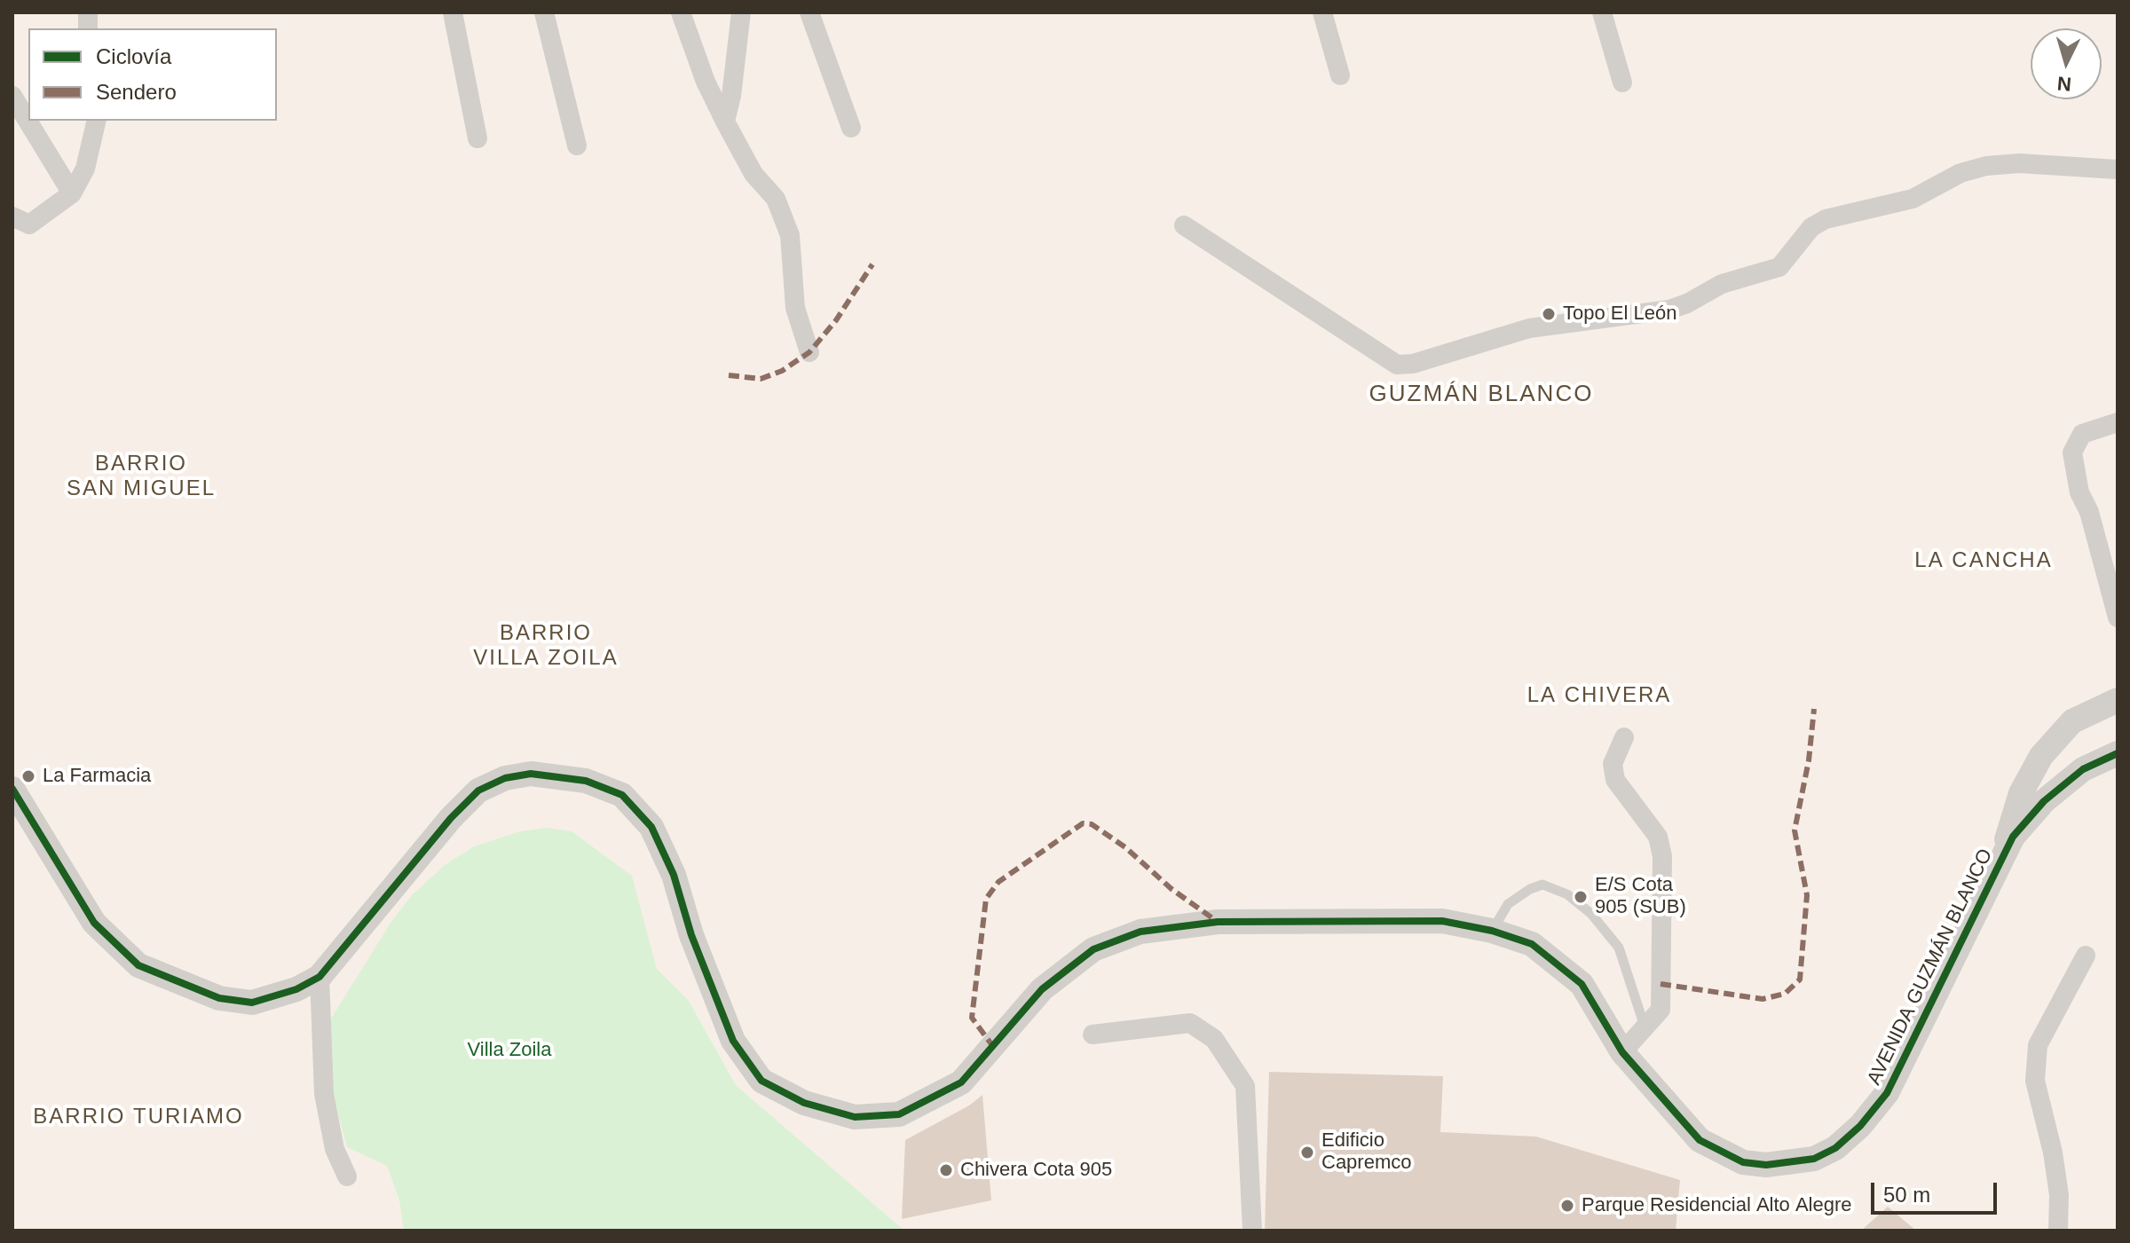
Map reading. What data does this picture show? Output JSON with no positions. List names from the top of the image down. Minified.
{"streets":{"street":["AVENIDA GUZMÁN BLANCO"]},"districts":["GUZMÁN BLANCO","BARRIO SAN MIGUEL","LA CANCHA","BARRIO VILLA ZOILA","LA CHIVERA","BARRIO TURIAMO"],"parks":["Villa Zoila"],"places":["Topo El León","La Farmacia","E/S Cota 905 (SUB)","Edificio Capremco","Chivera Cota 905","Parque Residencial Alto Alegre"],"legend":["Ciclovía","Sendero"],"scale_bar":"50 m","north":"bottom"}
